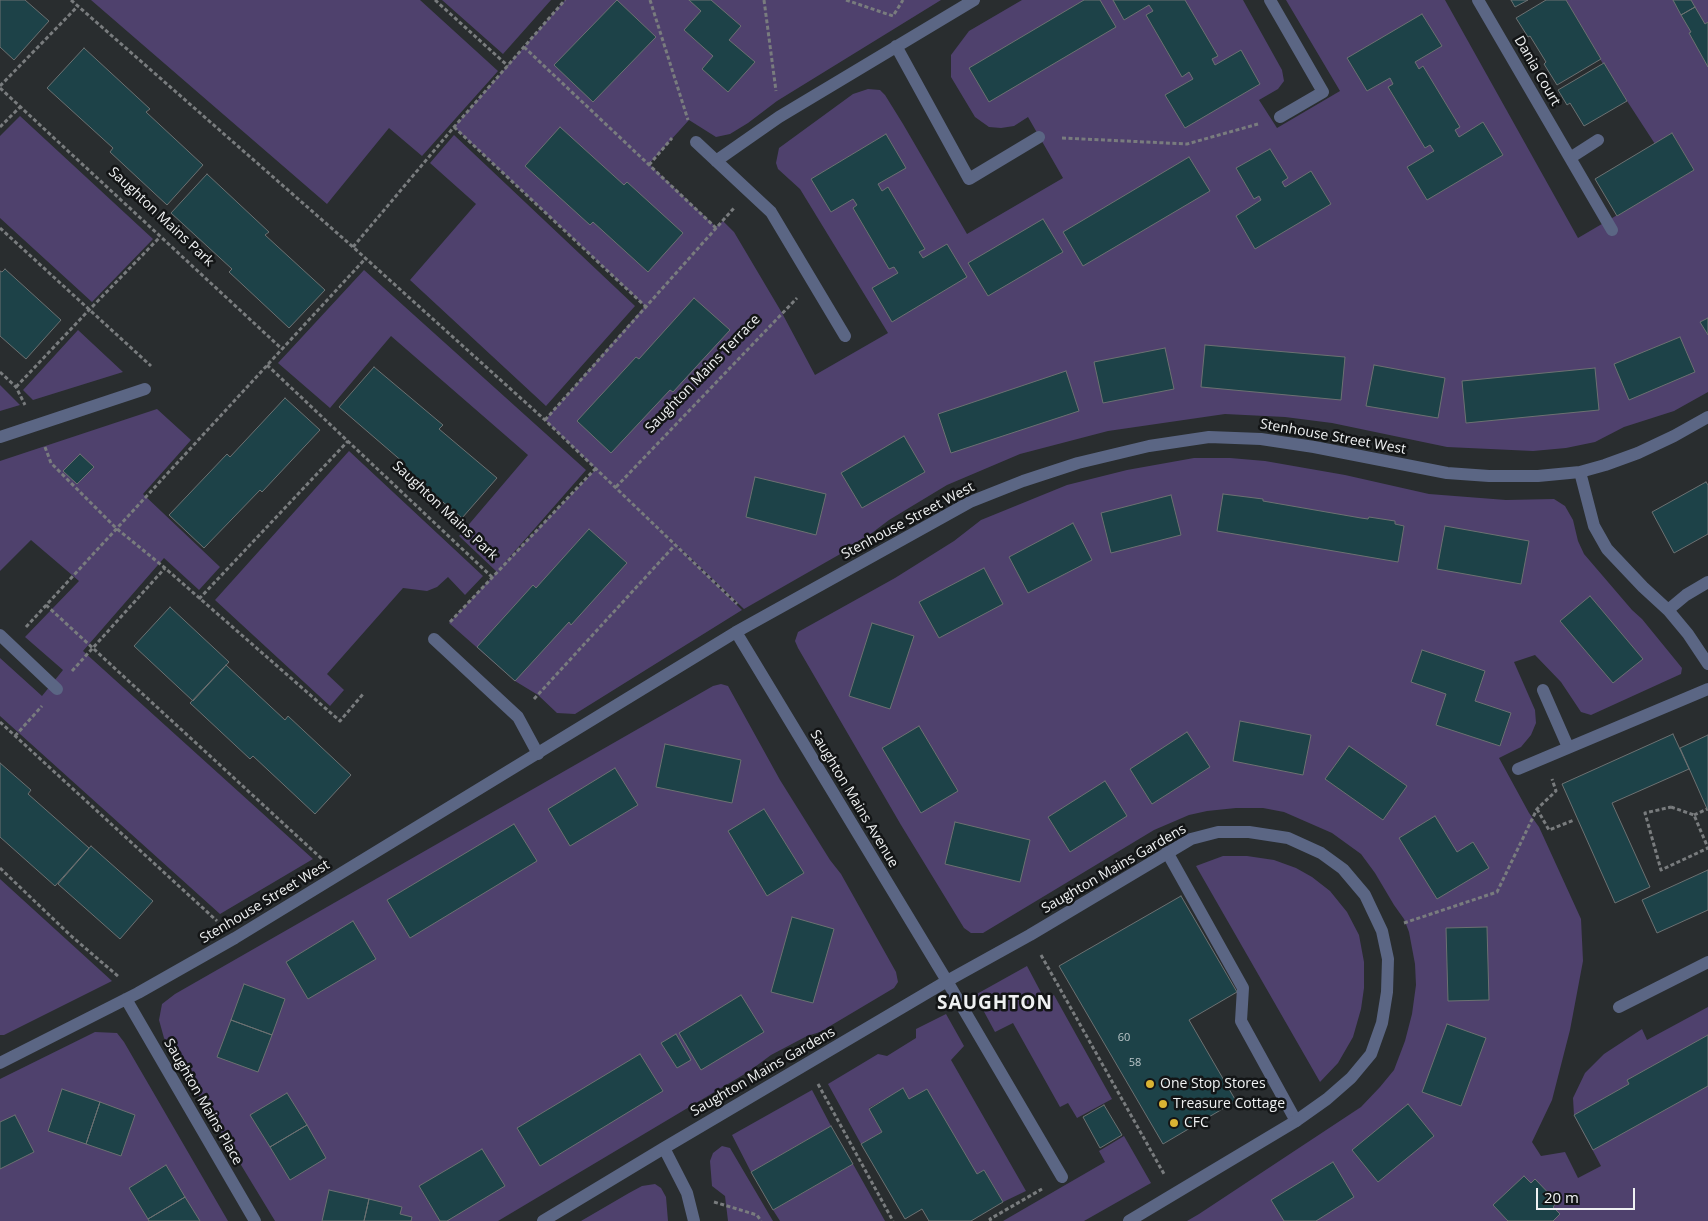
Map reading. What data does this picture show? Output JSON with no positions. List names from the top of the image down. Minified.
{"streets":{"street":["Dania Court","Stenhouse Street West","Saughton Mains Avenue","Saughton Mains Gardens","Saughton Mains Place"],"path":["Saughton Mains Park","Saughton Mains Terrace"]},"crossings":[["Stenhouse Street West","Saughton Mains Avenue"],["Stenhouse Street West","Saughton Mains Place"],["Saughton Mains Avenue","Saughton Mains Gardens"]],"districts":["SAUGHTON"],"places":["One Stop Stores","Treasure Cottage","CFC"],"house_numbers":["60","58"],"scale_bar":"20 m"}
